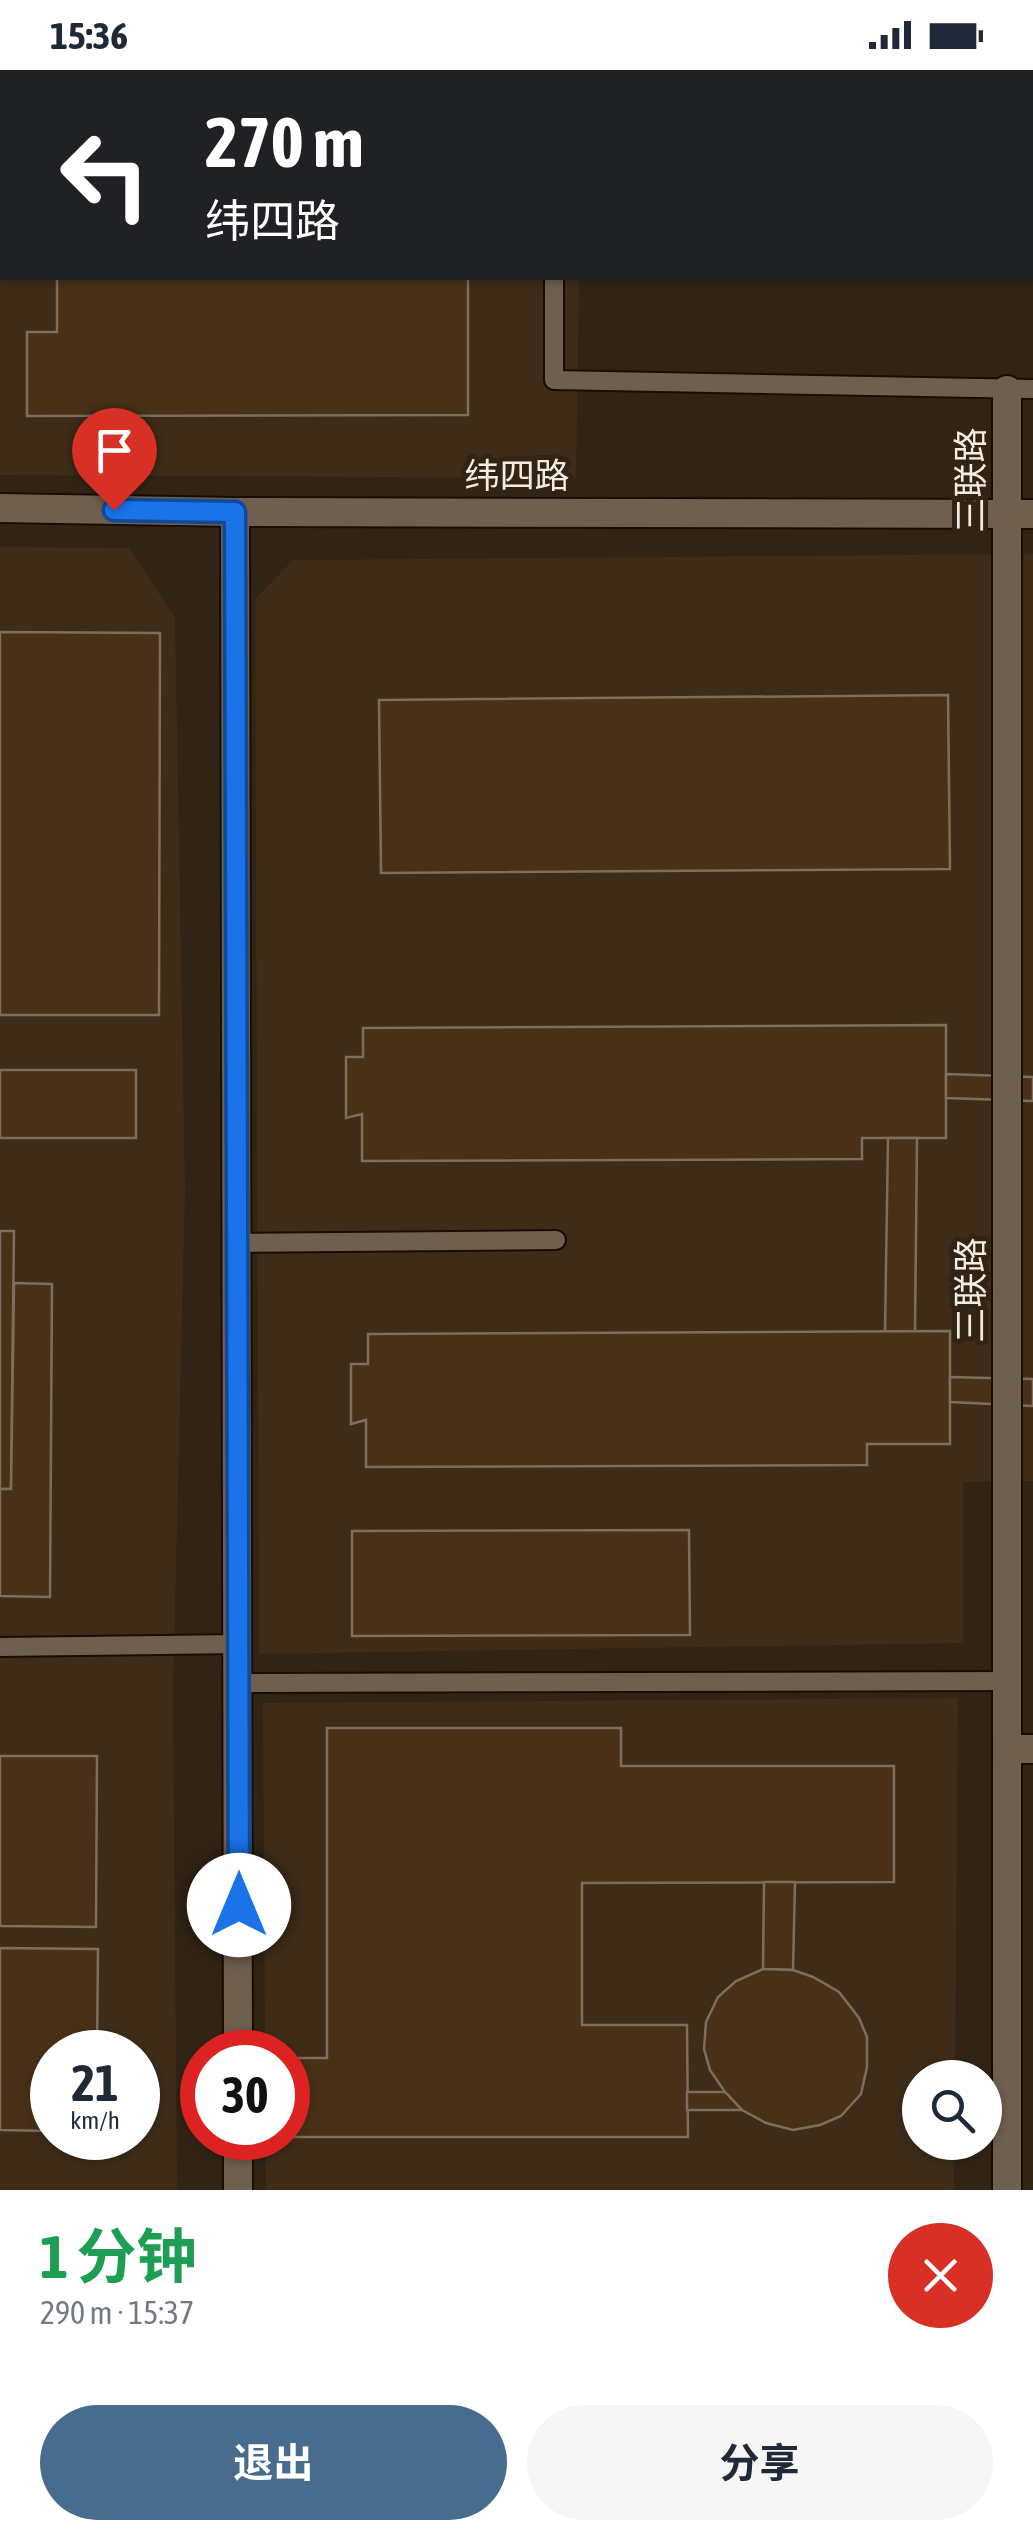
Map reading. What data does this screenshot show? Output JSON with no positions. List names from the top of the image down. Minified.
{"streets":{"street":["纬四路","三联路"]},"crossings":[["纬四路","三联路"]],"page":{"status":"15:36","turn":["270 m","纬四路"],"speed":"21 km/h","limit":"30","heading":["1 分钟","290 m · 15:37"],"buttons":["退出","分享"]}}
